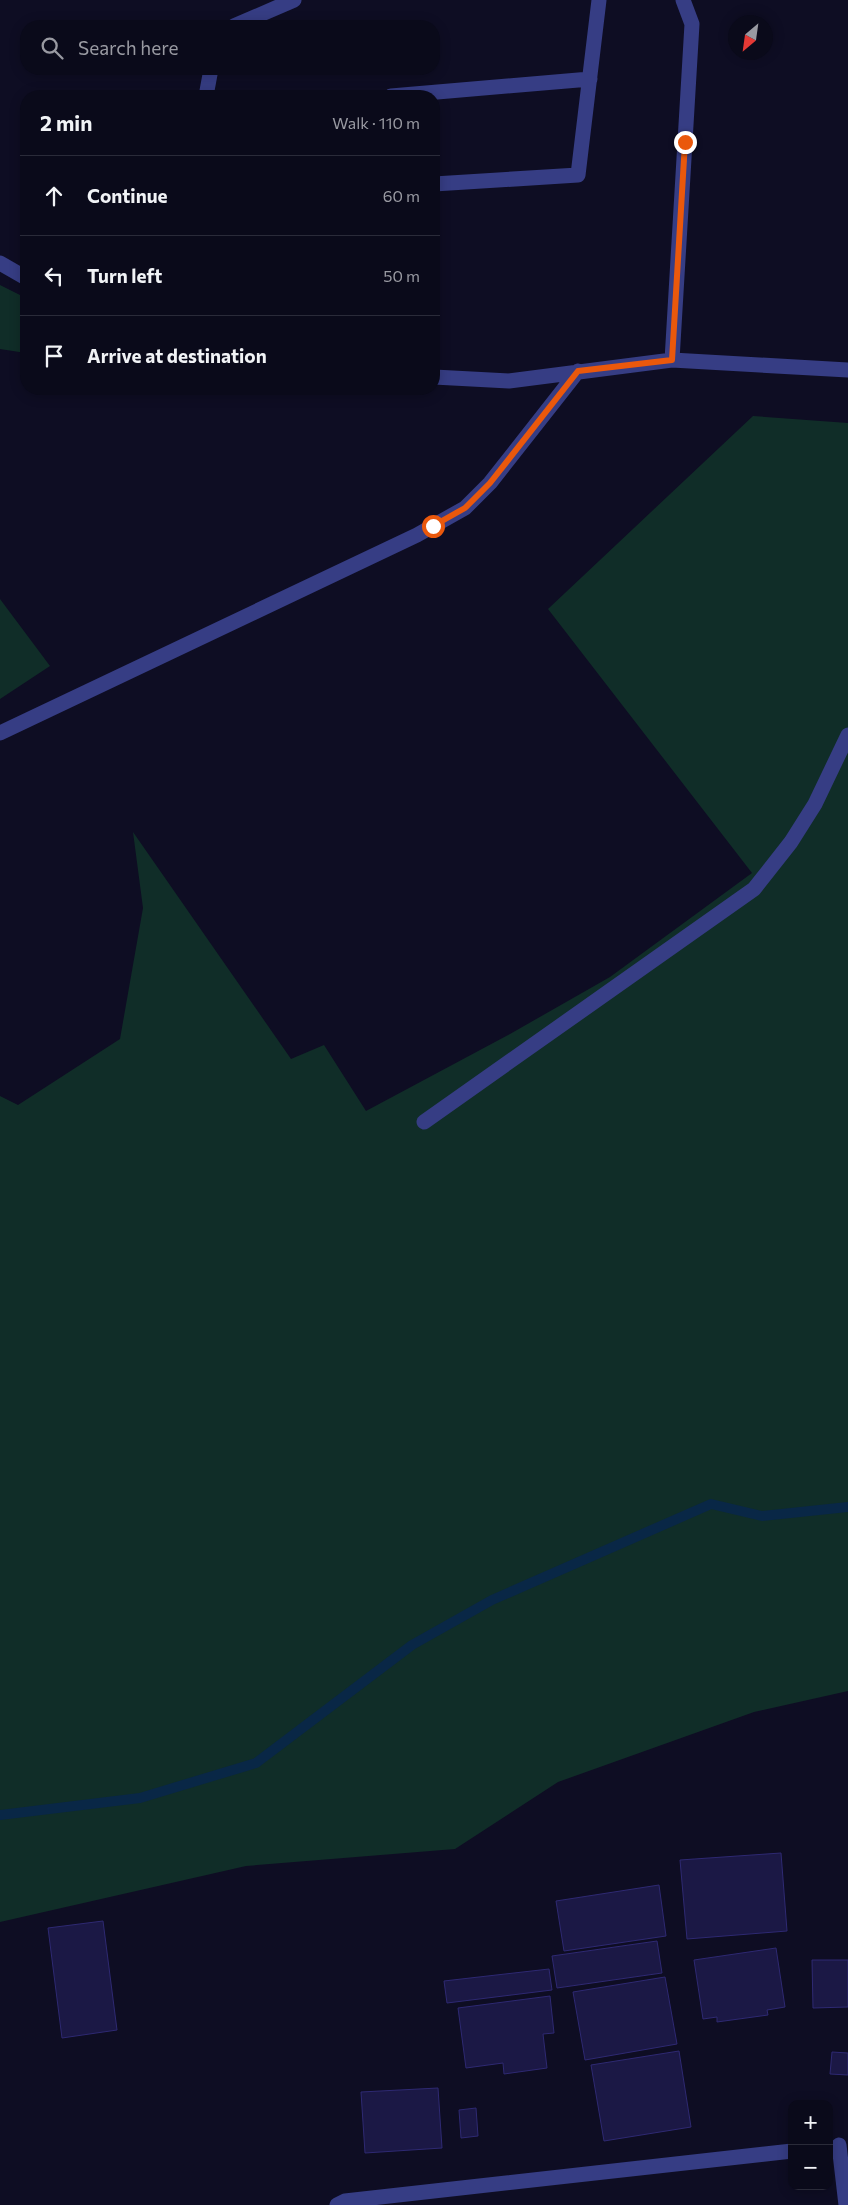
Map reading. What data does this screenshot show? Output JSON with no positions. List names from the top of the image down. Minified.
{"north":"bottom left","page":{"search":"Search here","heading":["2 min","Walk · 110 m"],"list":[["Continue","60 m"],["Turn left","50 m"],"Arrive at destination"],"map_buttons":["+","−"]}}
